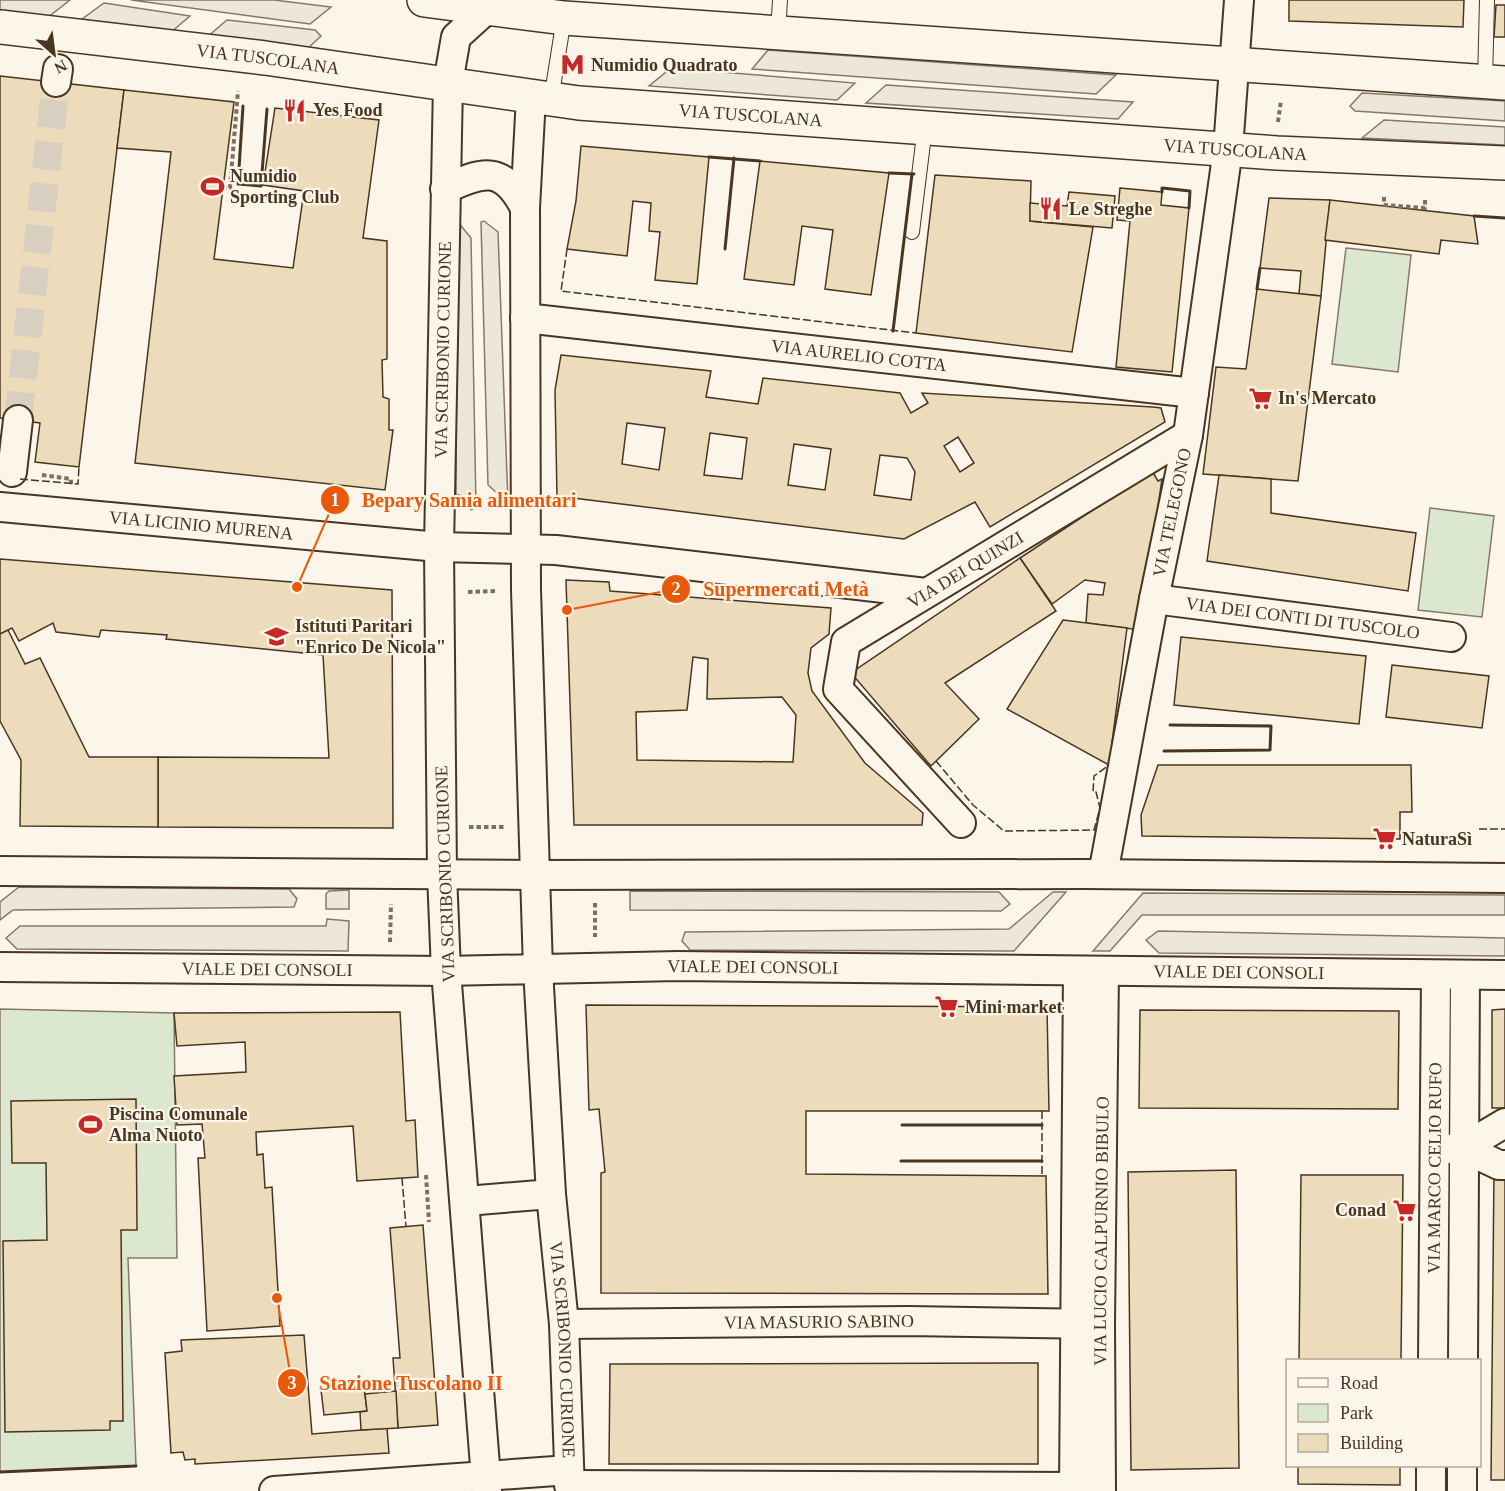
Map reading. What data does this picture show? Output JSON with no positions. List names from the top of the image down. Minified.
{"streets":{"main road":["VIA TUSCOLANA"],"street":["VIA SCRIBONIO CURIONE","VIA AURELIO COTTA","VIA TELEGONO","VIA LICINIO MURENA","VIA DEI QUINZI","VIA DEI CONTI DI TUSCOLO","VIALE DEI CONSOLI","VIA MARCO CELIO RUFO","VIA LUCIO CALPURNIO BIBULO","VIA MASURIO SABINO"]},"crossings":[["VIA TUSCOLANA","VIA SCRIBONIO CURIONE"],["VIA TUSCOLANA","VIA TELEGONO"],["VIA SCRIBONIO CURIONE","VIA AURELIO COTTA"],["VIA SCRIBONIO CURIONE","VIA LICINIO MURENA"],["VIA SCRIBONIO CURIONE","VIALE DEI CONSOLI"],["VIA SCRIBONIO CURIONE","VIA MASURIO SABINO"],["VIA AURELIO COTTA","VIA TELEGONO"],["VIA TELEGONO","VIA DEI QUINZI"],["VIA TELEGONO","VIA DEI CONTI DI TUSCOLO"],["VIALE DEI CONSOLI","VIA MARCO CELIO RUFO"],["VIALE DEI CONSOLI","VIA LUCIO CALPURNIO BIBULO"],["VIA LUCIO CALPURNIO BIBULO","VIA MASURIO SABINO"]],"places":{"metro station":["Numidio Quadrato"],"restaurant":["Yes Food","Le Streghe"],"sports":["Numidio Sporting Club","Piscina Comunale Alma Nuoto"],"supermarket":["In's Mercato","NaturaSì","Mini market","Conad"],"other":["Bepary Samia alimentari","Supermercati Metà","Stazione Tuscolano II"],"school or university":["Istituti Paritari \"Enrico De Nicola\""]},"legend":["Road","Park","Building"],"north":"bottom right"}
